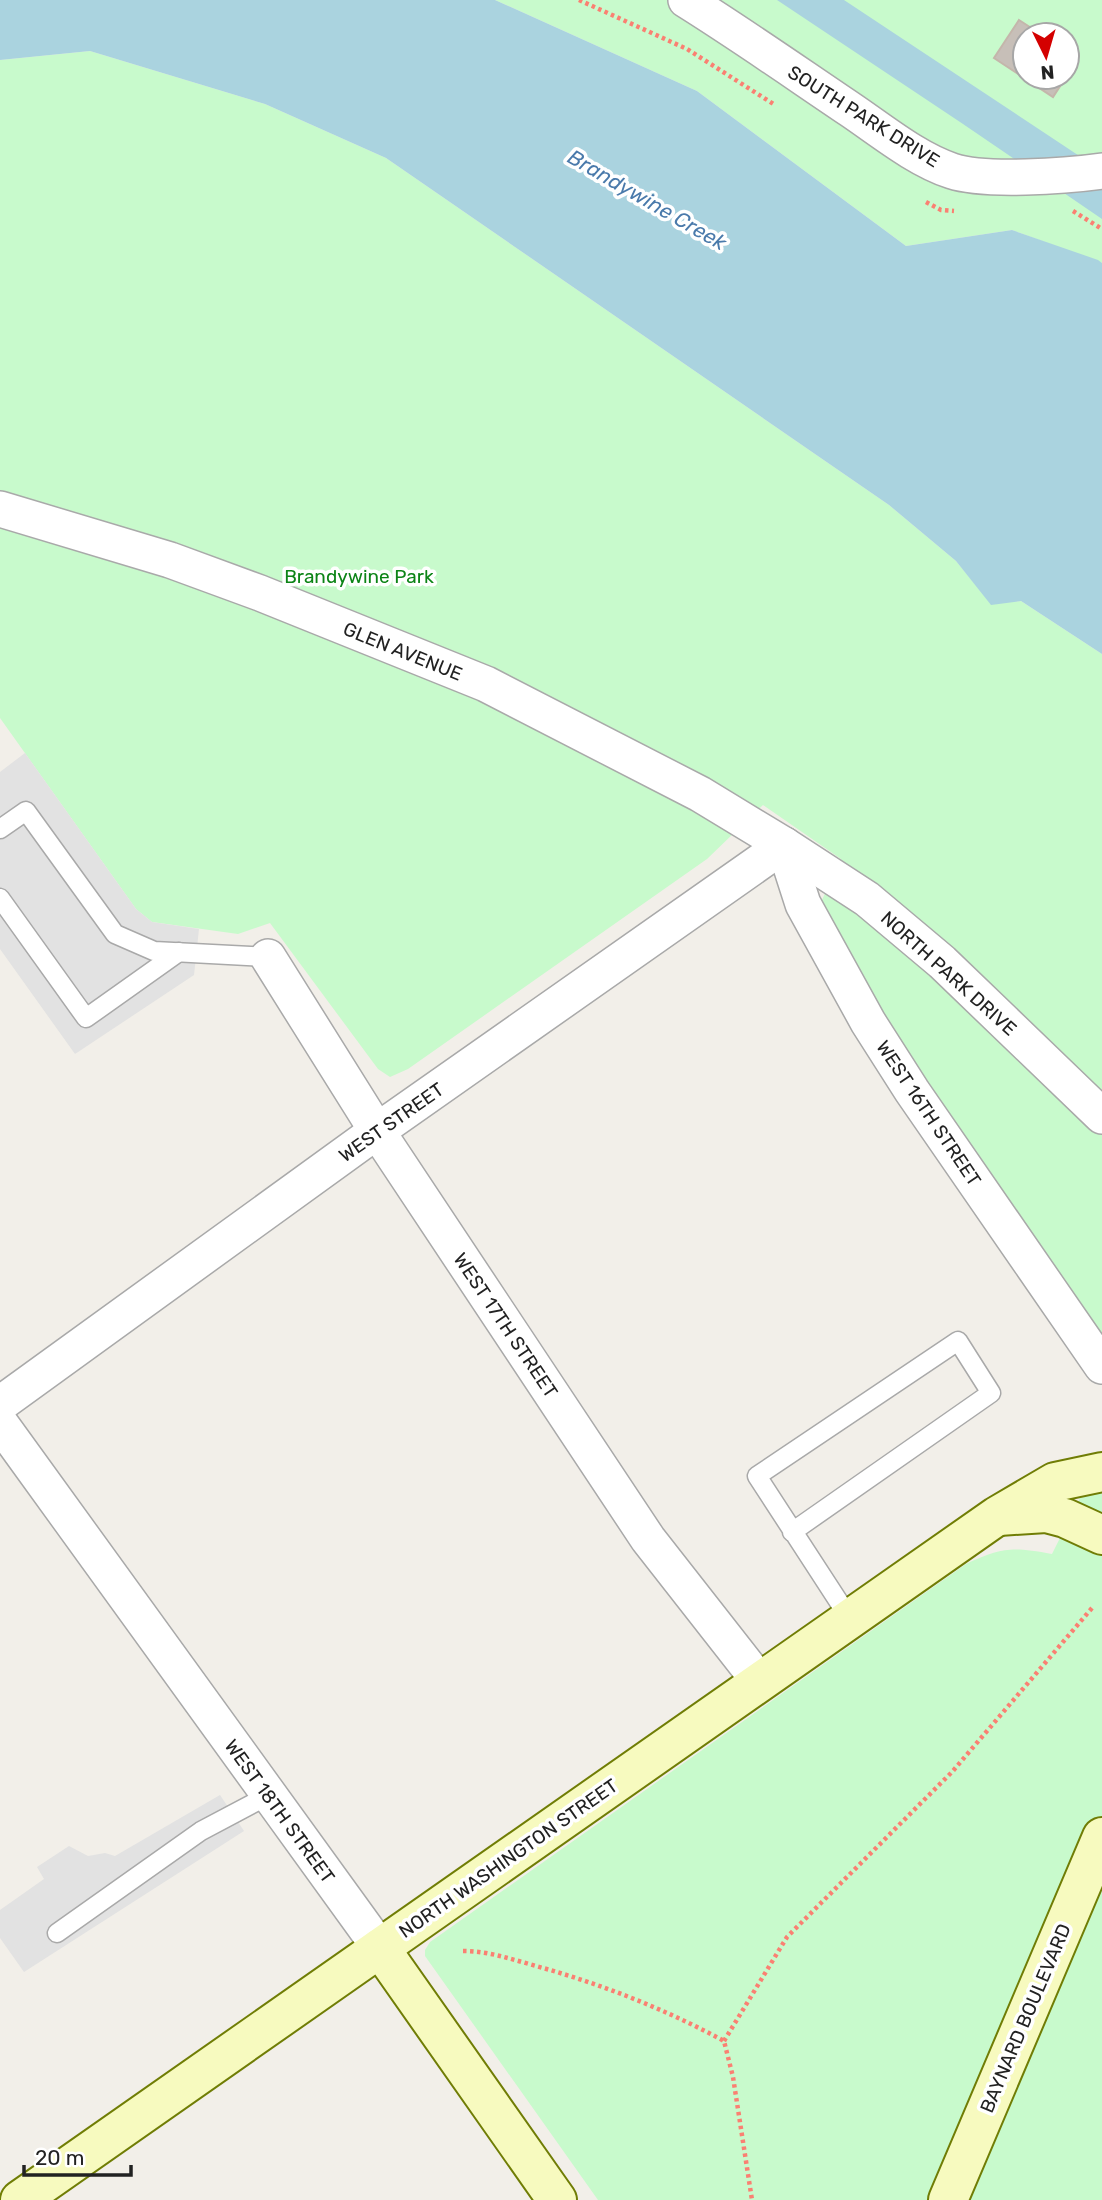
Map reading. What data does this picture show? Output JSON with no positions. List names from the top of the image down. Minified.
{"streets":{"street":["SOUTH PARK DRIVE","GLEN AVENUE","NORTH PARK DRIVE","WEST 16TH STREET","WEST STREET","WEST 17TH STREET","WEST 18TH STREET","NORTH WASHINGTON STREET","BAYNARD BOULEVARD"]},"crossings":[["GLEN AVENUE","NORTH PARK DRIVE"],["GLEN AVENUE","WEST 16TH STREET"],["GLEN AVENUE","WEST STREET"],["NORTH PARK DRIVE","WEST 16TH STREET"],["NORTH PARK DRIVE","WEST STREET"],["WEST 16TH STREET","WEST STREET"],["WEST STREET","WEST 17TH STREET"],["WEST 17TH STREET","NORTH WASHINGTON STREET"],["WEST 18TH STREET","NORTH WASHINGTON STREET"]],"water":["Brandywine Creek"],"parks":["Brandywine Park"],"scale_bar":"20 m","north":"bottom"}
